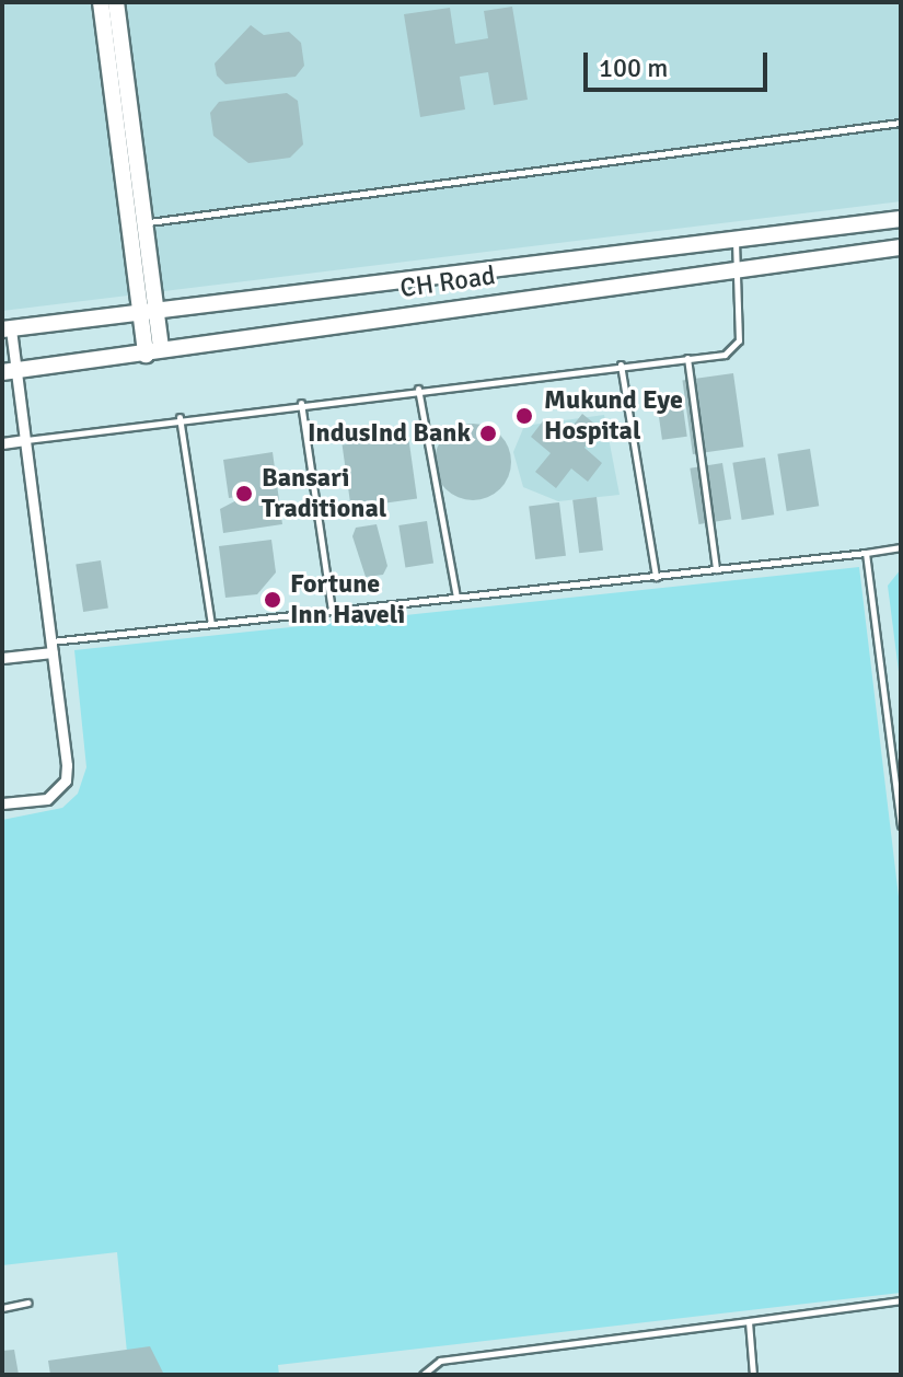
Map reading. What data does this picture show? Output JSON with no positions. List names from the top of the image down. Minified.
{"streets":{"street":["CH Road"]},"places":["Mukund Eye Hospital","IndusInd Bank","Bansari Traditional","Fortune Inn Haveli"],"scale_bar":"100 m"}
